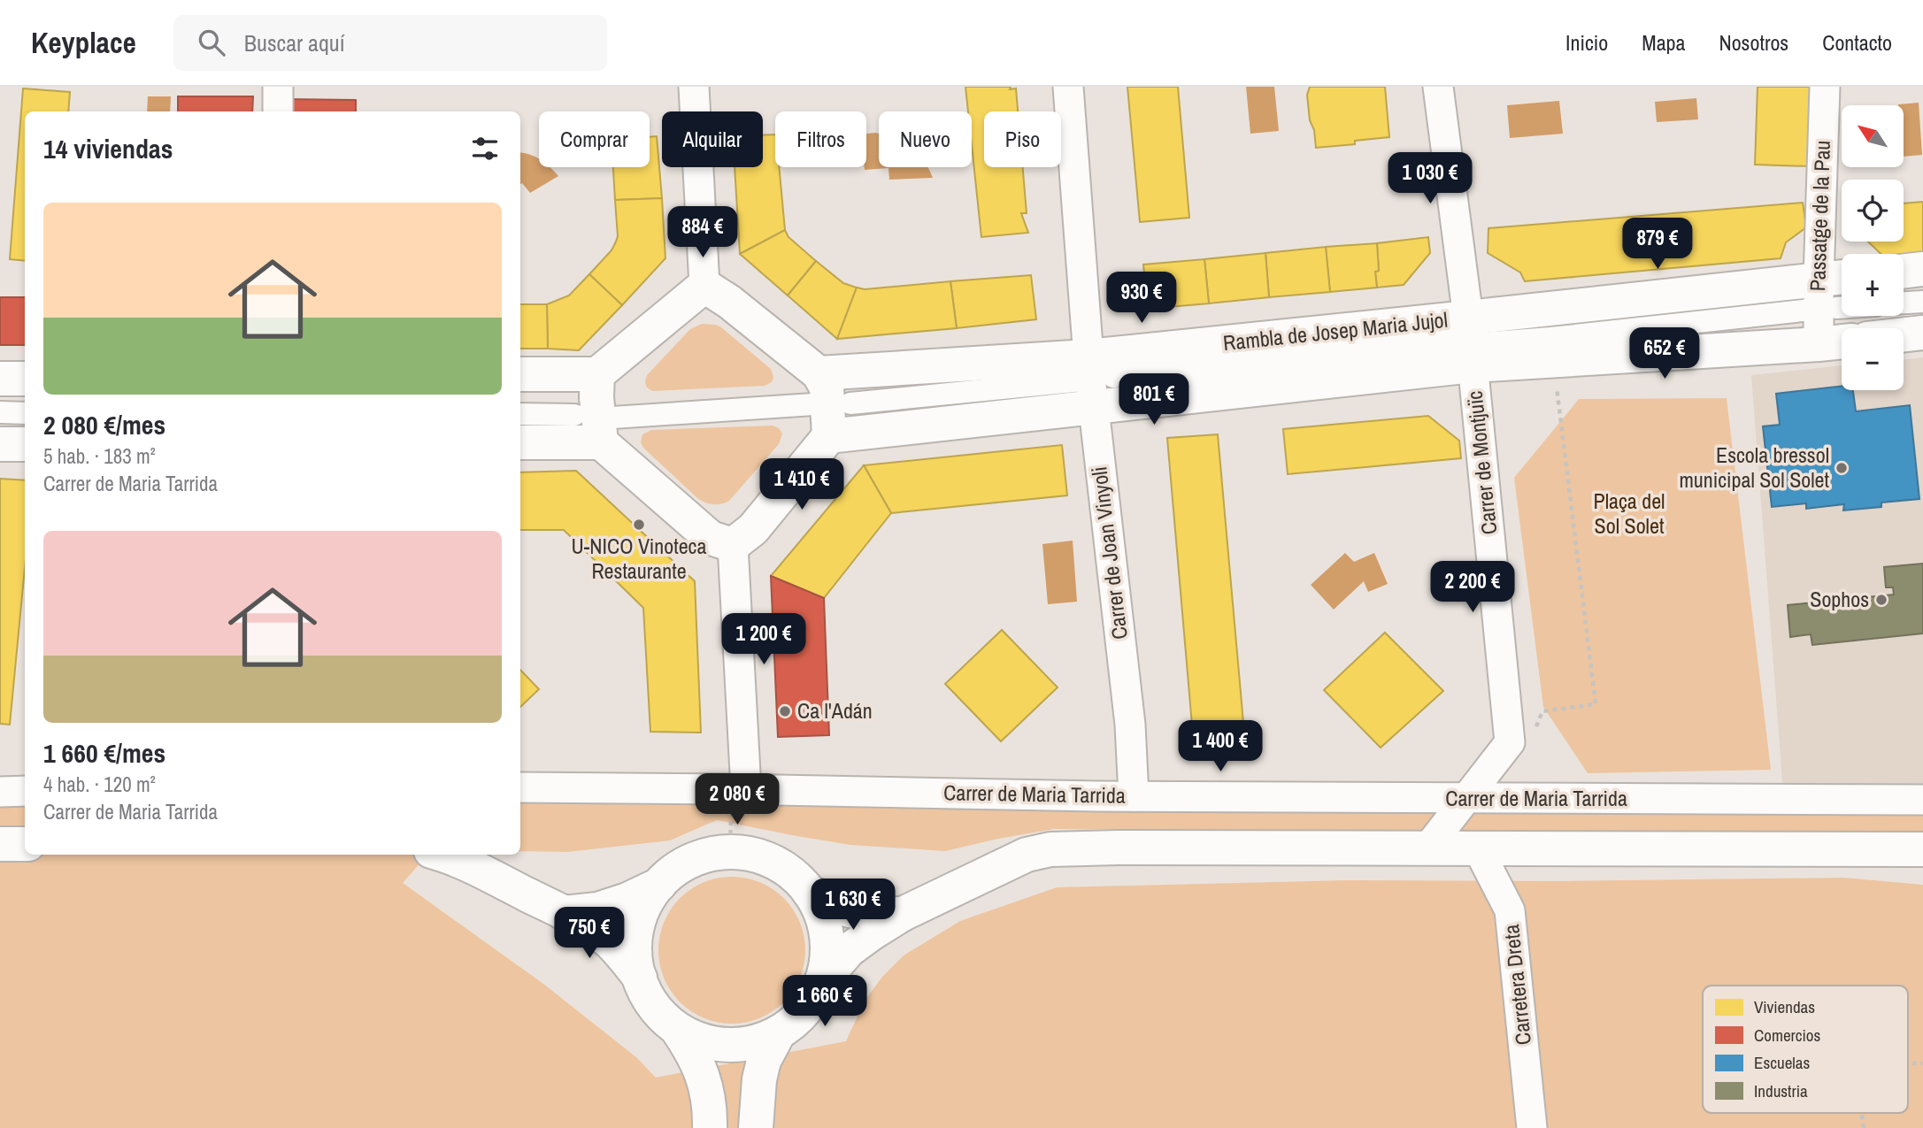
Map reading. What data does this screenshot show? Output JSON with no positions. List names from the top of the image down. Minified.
{"streets":{"street":["Passatge de la Pau","Rambla de Josep Maria Jujol","Carrer de Montjuïc","Carrer de Joan Vinyoli","Carrer de Maria Tarrida","Carretera Dreta"]},"crossings":[["Passatge de la Pau","Rambla de Josep Maria Jujol"],["Rambla de Josep Maria Jujol","Carrer de Montjuïc"],["Rambla de Josep Maria Jujol","Carrer de Joan Vinyoli"],["Carrer de Montjuïc","Carrer de Maria Tarrida"],["Carrer de Joan Vinyoli","Carrer de Maria Tarrida"]],"parks":["Plaça del Sol Solet"],"places":["Escola bressol municipal Sol Solet","U-NICO Vinoteca Restaurante","Sophos","Ca l'Adán"],"legend":["Viviendas","Comercios","Escuelas","Industria"],"north":"top left","page":{"header":"Keyplace","search":"Buscar aquí","nav":["Inicio","Mapa","Nosotros","Contacto"],"map_buttons":["+","−"],"chip":["Comprar","Alquilar","Filtros","Nuevo","Piso"],"heading":"14 viviendas","price":["1 030 €","884 €","879 €","930 €","652 €","801 €","1 410 €","2 200 €","1 200 €","1 400 €","2 080 €","1 630 €","750 €","1 660 €"],"list":[{"name":"2 080 €/mes","note":"5 hab. · 183 m² · Carrer de Maria Tarrida"},{"name":"1 660 €/mes","note":"4 hab. · 120 m² · Carrer de Maria Tarrida"}]}}
